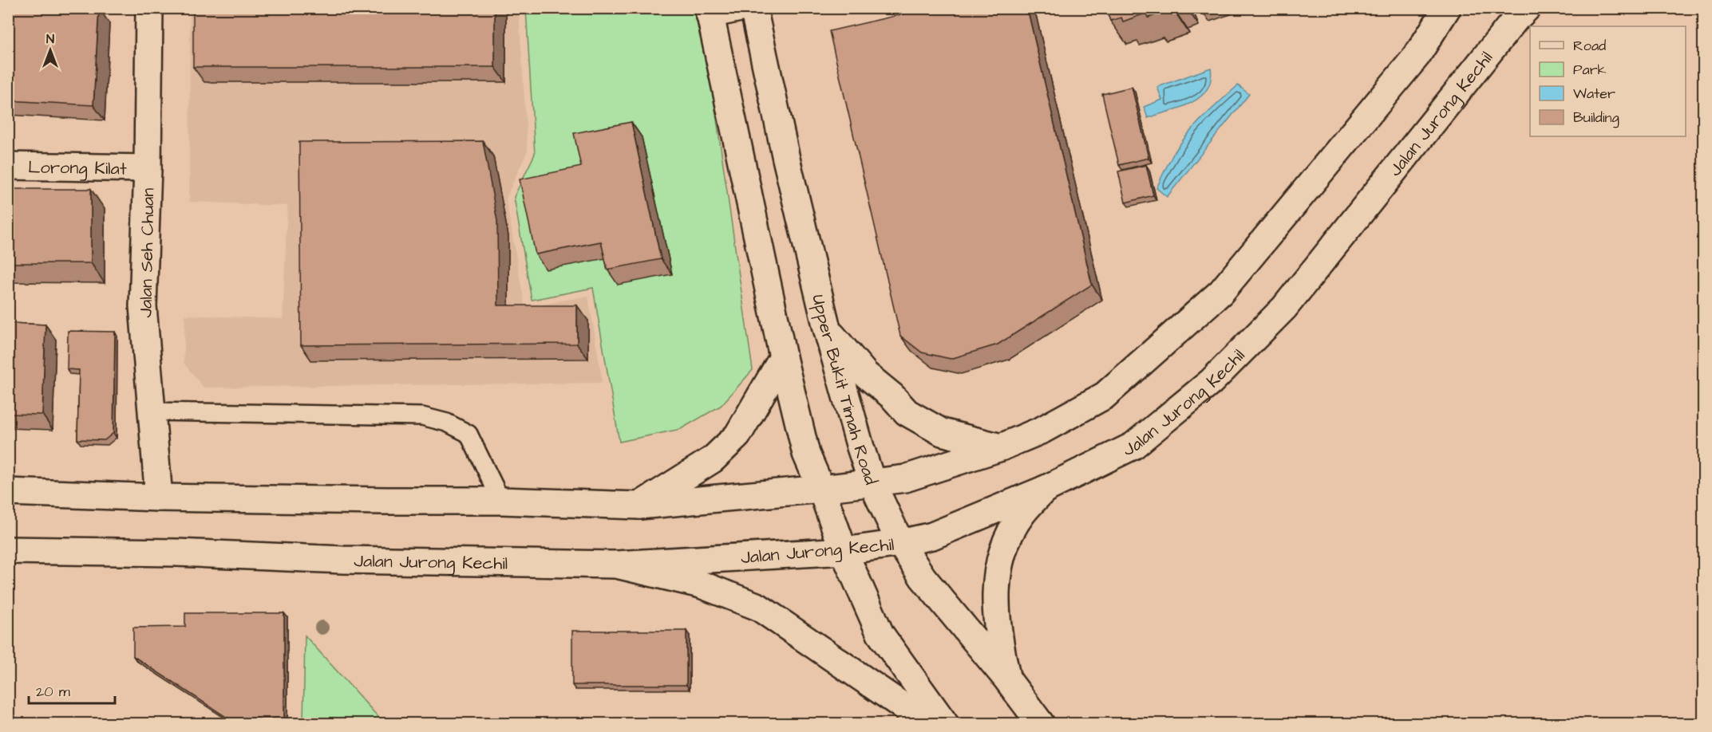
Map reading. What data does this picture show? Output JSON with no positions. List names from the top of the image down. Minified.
{"streets":{"main road":["Jalan Jurong Kechil","Lorong Kilat","Jalan Seh Chuan","Upper Bukit Timah Road"]},"crossings":[["Jalan Jurong Kechil","Upper Bukit Timah Road"],["Lorong Kilat","Jalan Seh Chuan"]],"legend":["Road","Park","Water","Building"],"scale_bar":"20 m","north":"top"}
